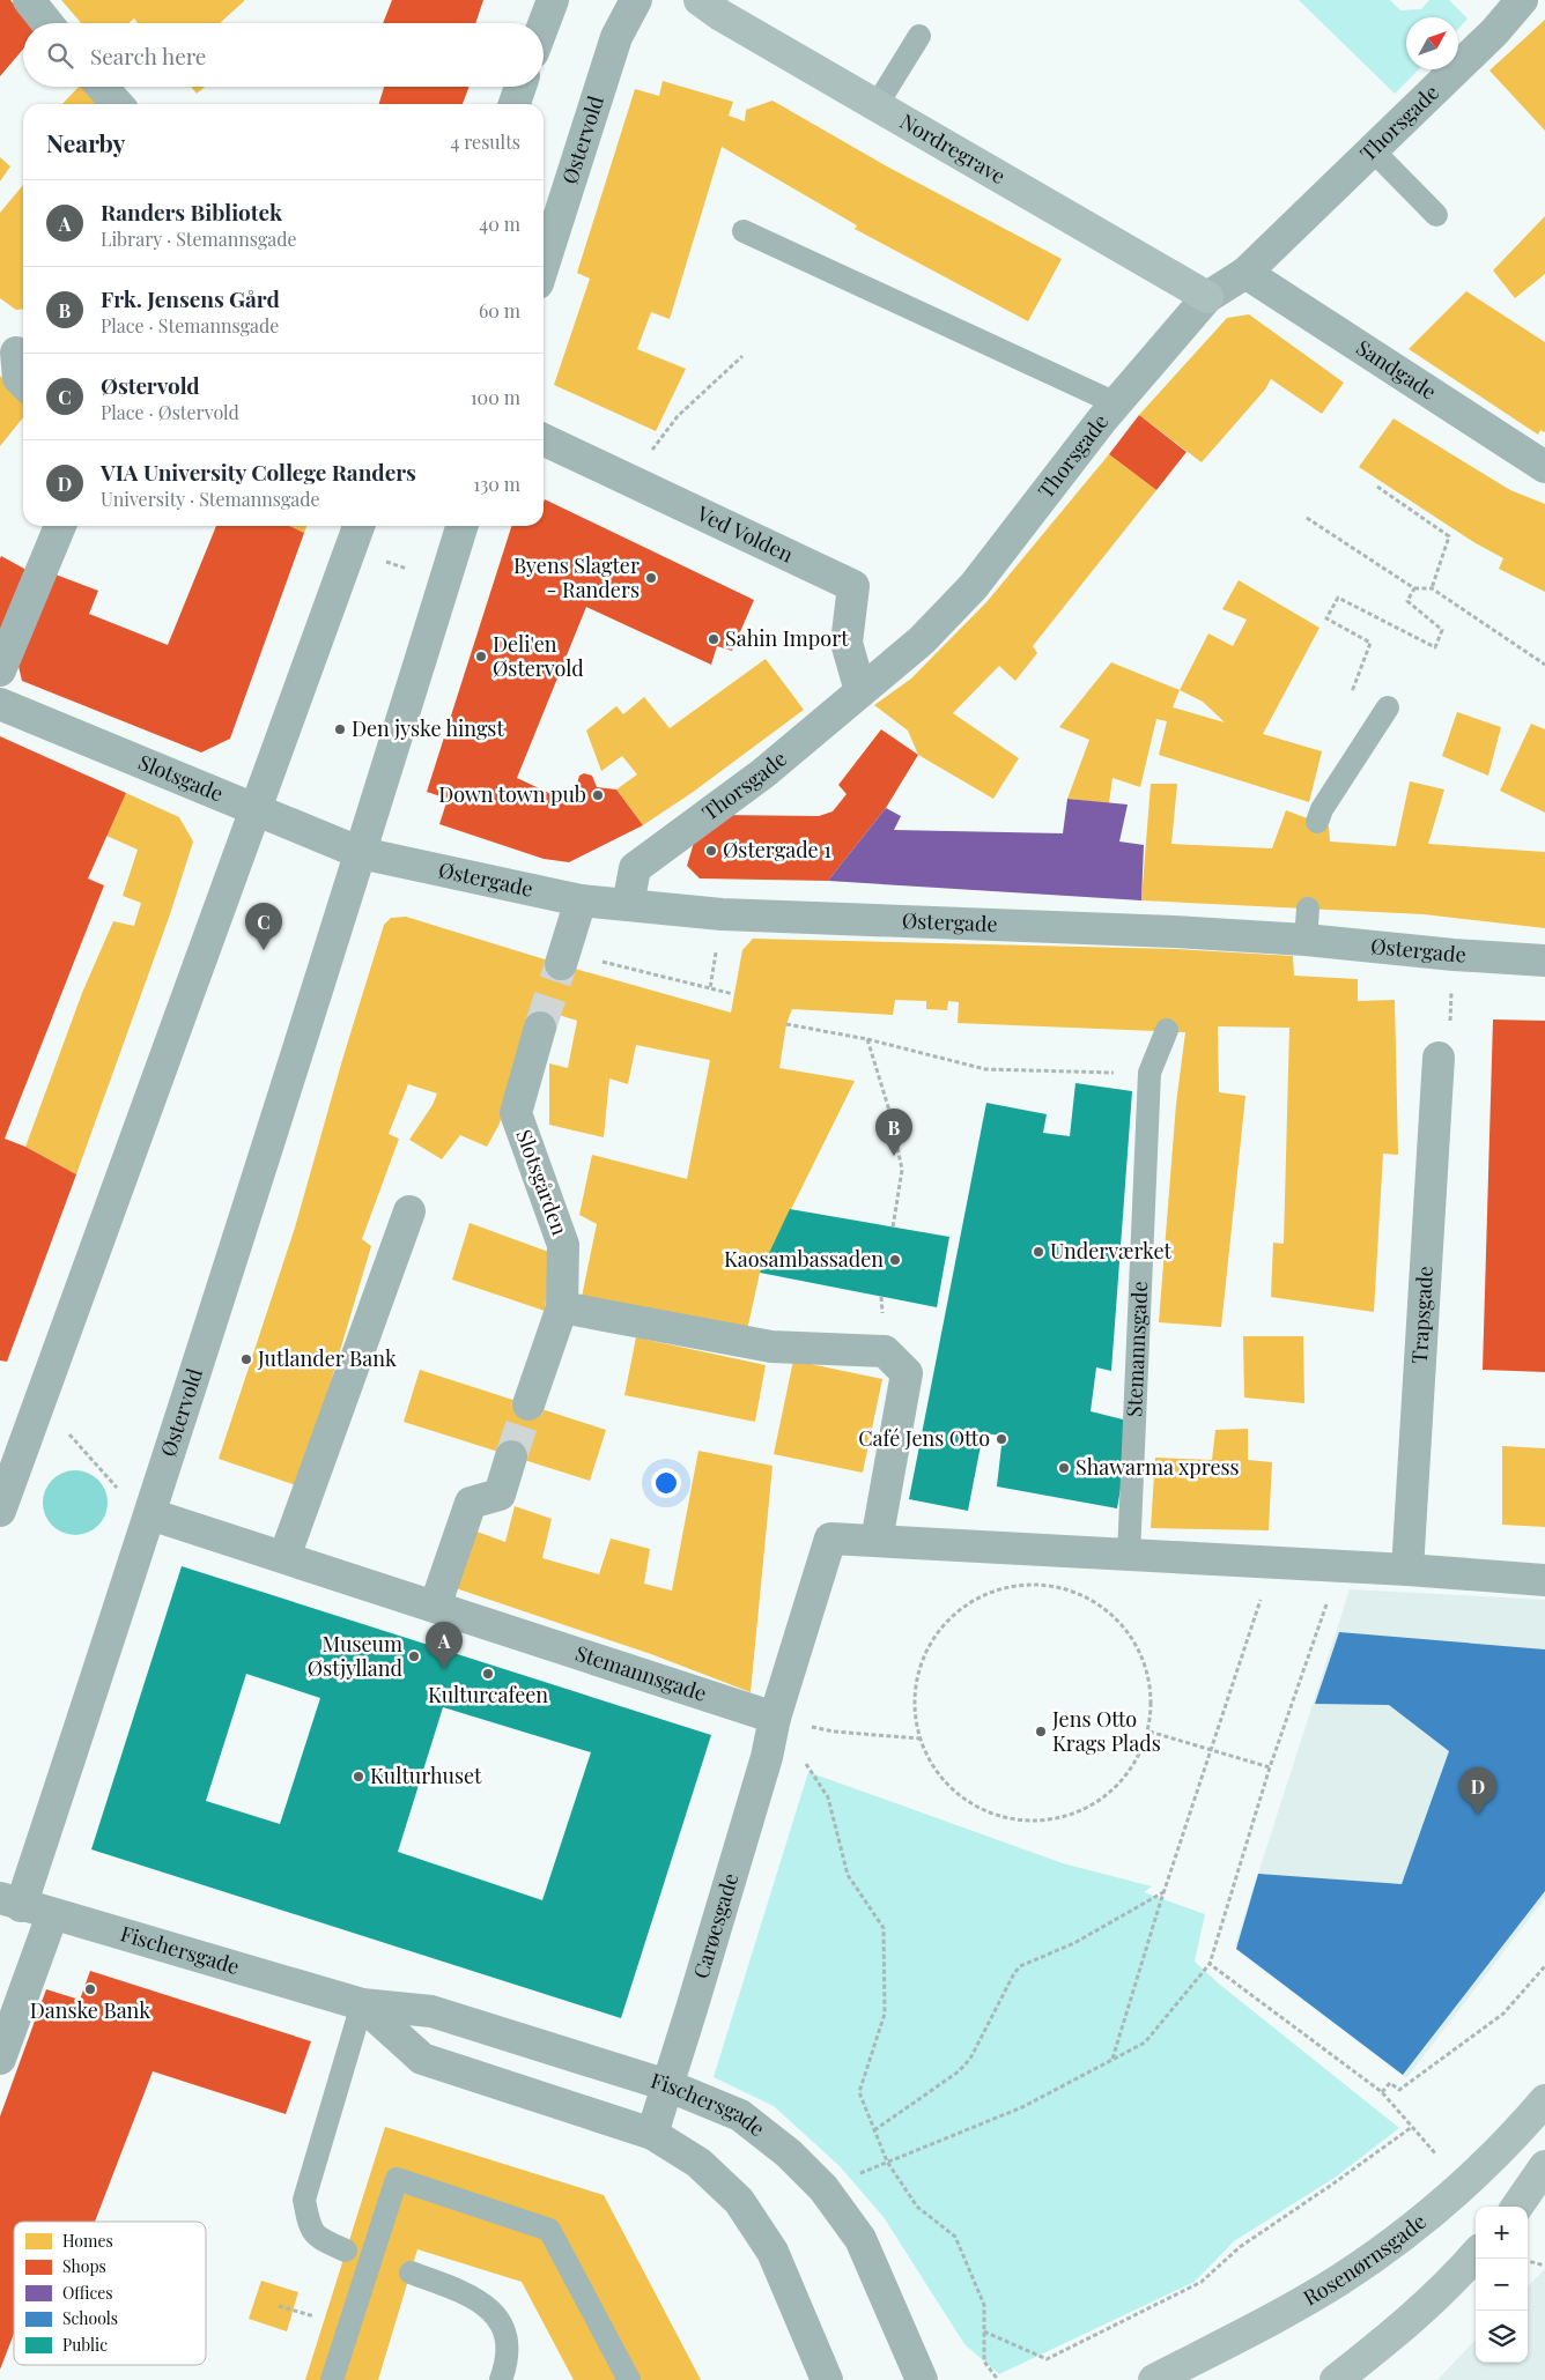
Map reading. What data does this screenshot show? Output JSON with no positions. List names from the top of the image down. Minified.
{"streets":{"main road":["Nordregrave","Rosenørnsgade"],"street":["Thorsgade","Østervold","Sandgade","Ved Volden","Slotsgade","Østergade","Slotsgården","Trapsgade","Stemannsgade","Carøesgade","Fischersgade"]},"crossings":[["Thorsgade","Nordregrave"],["Thorsgade","Sandgade"],["Thorsgade","Ved Volden"],["Thorsgade","Østergade"],["Østervold","Slotsgade"],["Østervold","Østergade"],["Østervold","Stemannsgade"],["Østervold","Fischersgade"],["Slotsgade","Østergade"],["Stemannsgade","Carøesgade"],["Carøesgade","Fischersgade"]],"places":["Byens Slagter - Randers","Sahin Import","Deli'en Østervold","Den jyske hingst","Down town pub","Østergade 1","Underværket","Kaosambassaden","Jutlander Bank","Café Jens Otto","Shawarma xpress","Museum Østjylland","Kulturcafeen","Jens Otto Krags Plads","Kulturhuset","Danske Bank"],"legend":["Homes","Shops","Offices","Schools","Public"],"north":"top right","page":{"search":"Search here","heading":["Nearby","4 results"],"list":[{"mark":"A","name":"Randers Bibliotek","note":"Library · Stemannsgade","value":"40 m"},{"mark":"B","name":"Frk. Jensens Gård","note":"Place · Stemannsgade","value":"60 m"},{"mark":"C","name":"Østervold","note":"Place · Østervold","value":"100 m"},{"mark":"D","name":"VIA University College Randers","note":"University · Stemannsgade","value":"130 m"}],"pins":["C","B","A","D"],"map_buttons":["+","−"]}}
